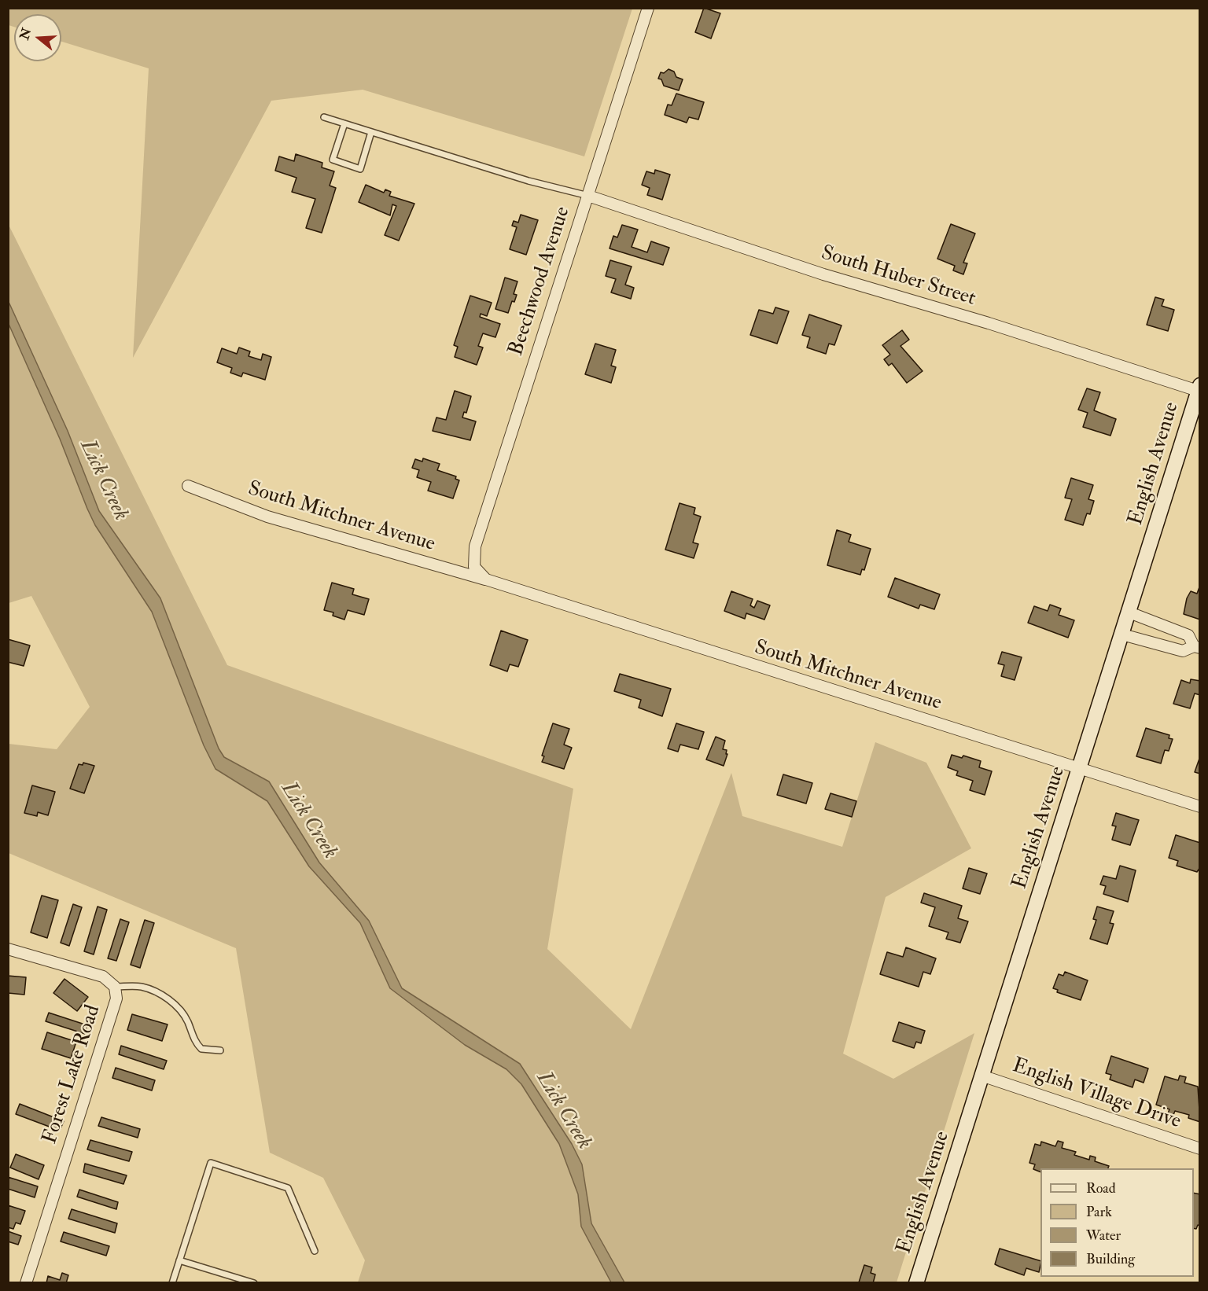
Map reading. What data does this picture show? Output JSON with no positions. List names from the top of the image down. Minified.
{"streets":{"street":["South Huber Street","Beechwood Avenue","English Avenue","South Mitchner Avenue","Forest Lake Road","English Village Drive"]},"crossings":[["South Huber Street","Beechwood Avenue"],["South Huber Street","English Avenue"],["Beechwood Avenue","South Mitchner Avenue"],["English Avenue","South Mitchner Avenue"],["English Avenue","English Village Drive"]],"water":["Lick Creek"],"legend":["Road","Park","Water","Building"],"north":"left"}
